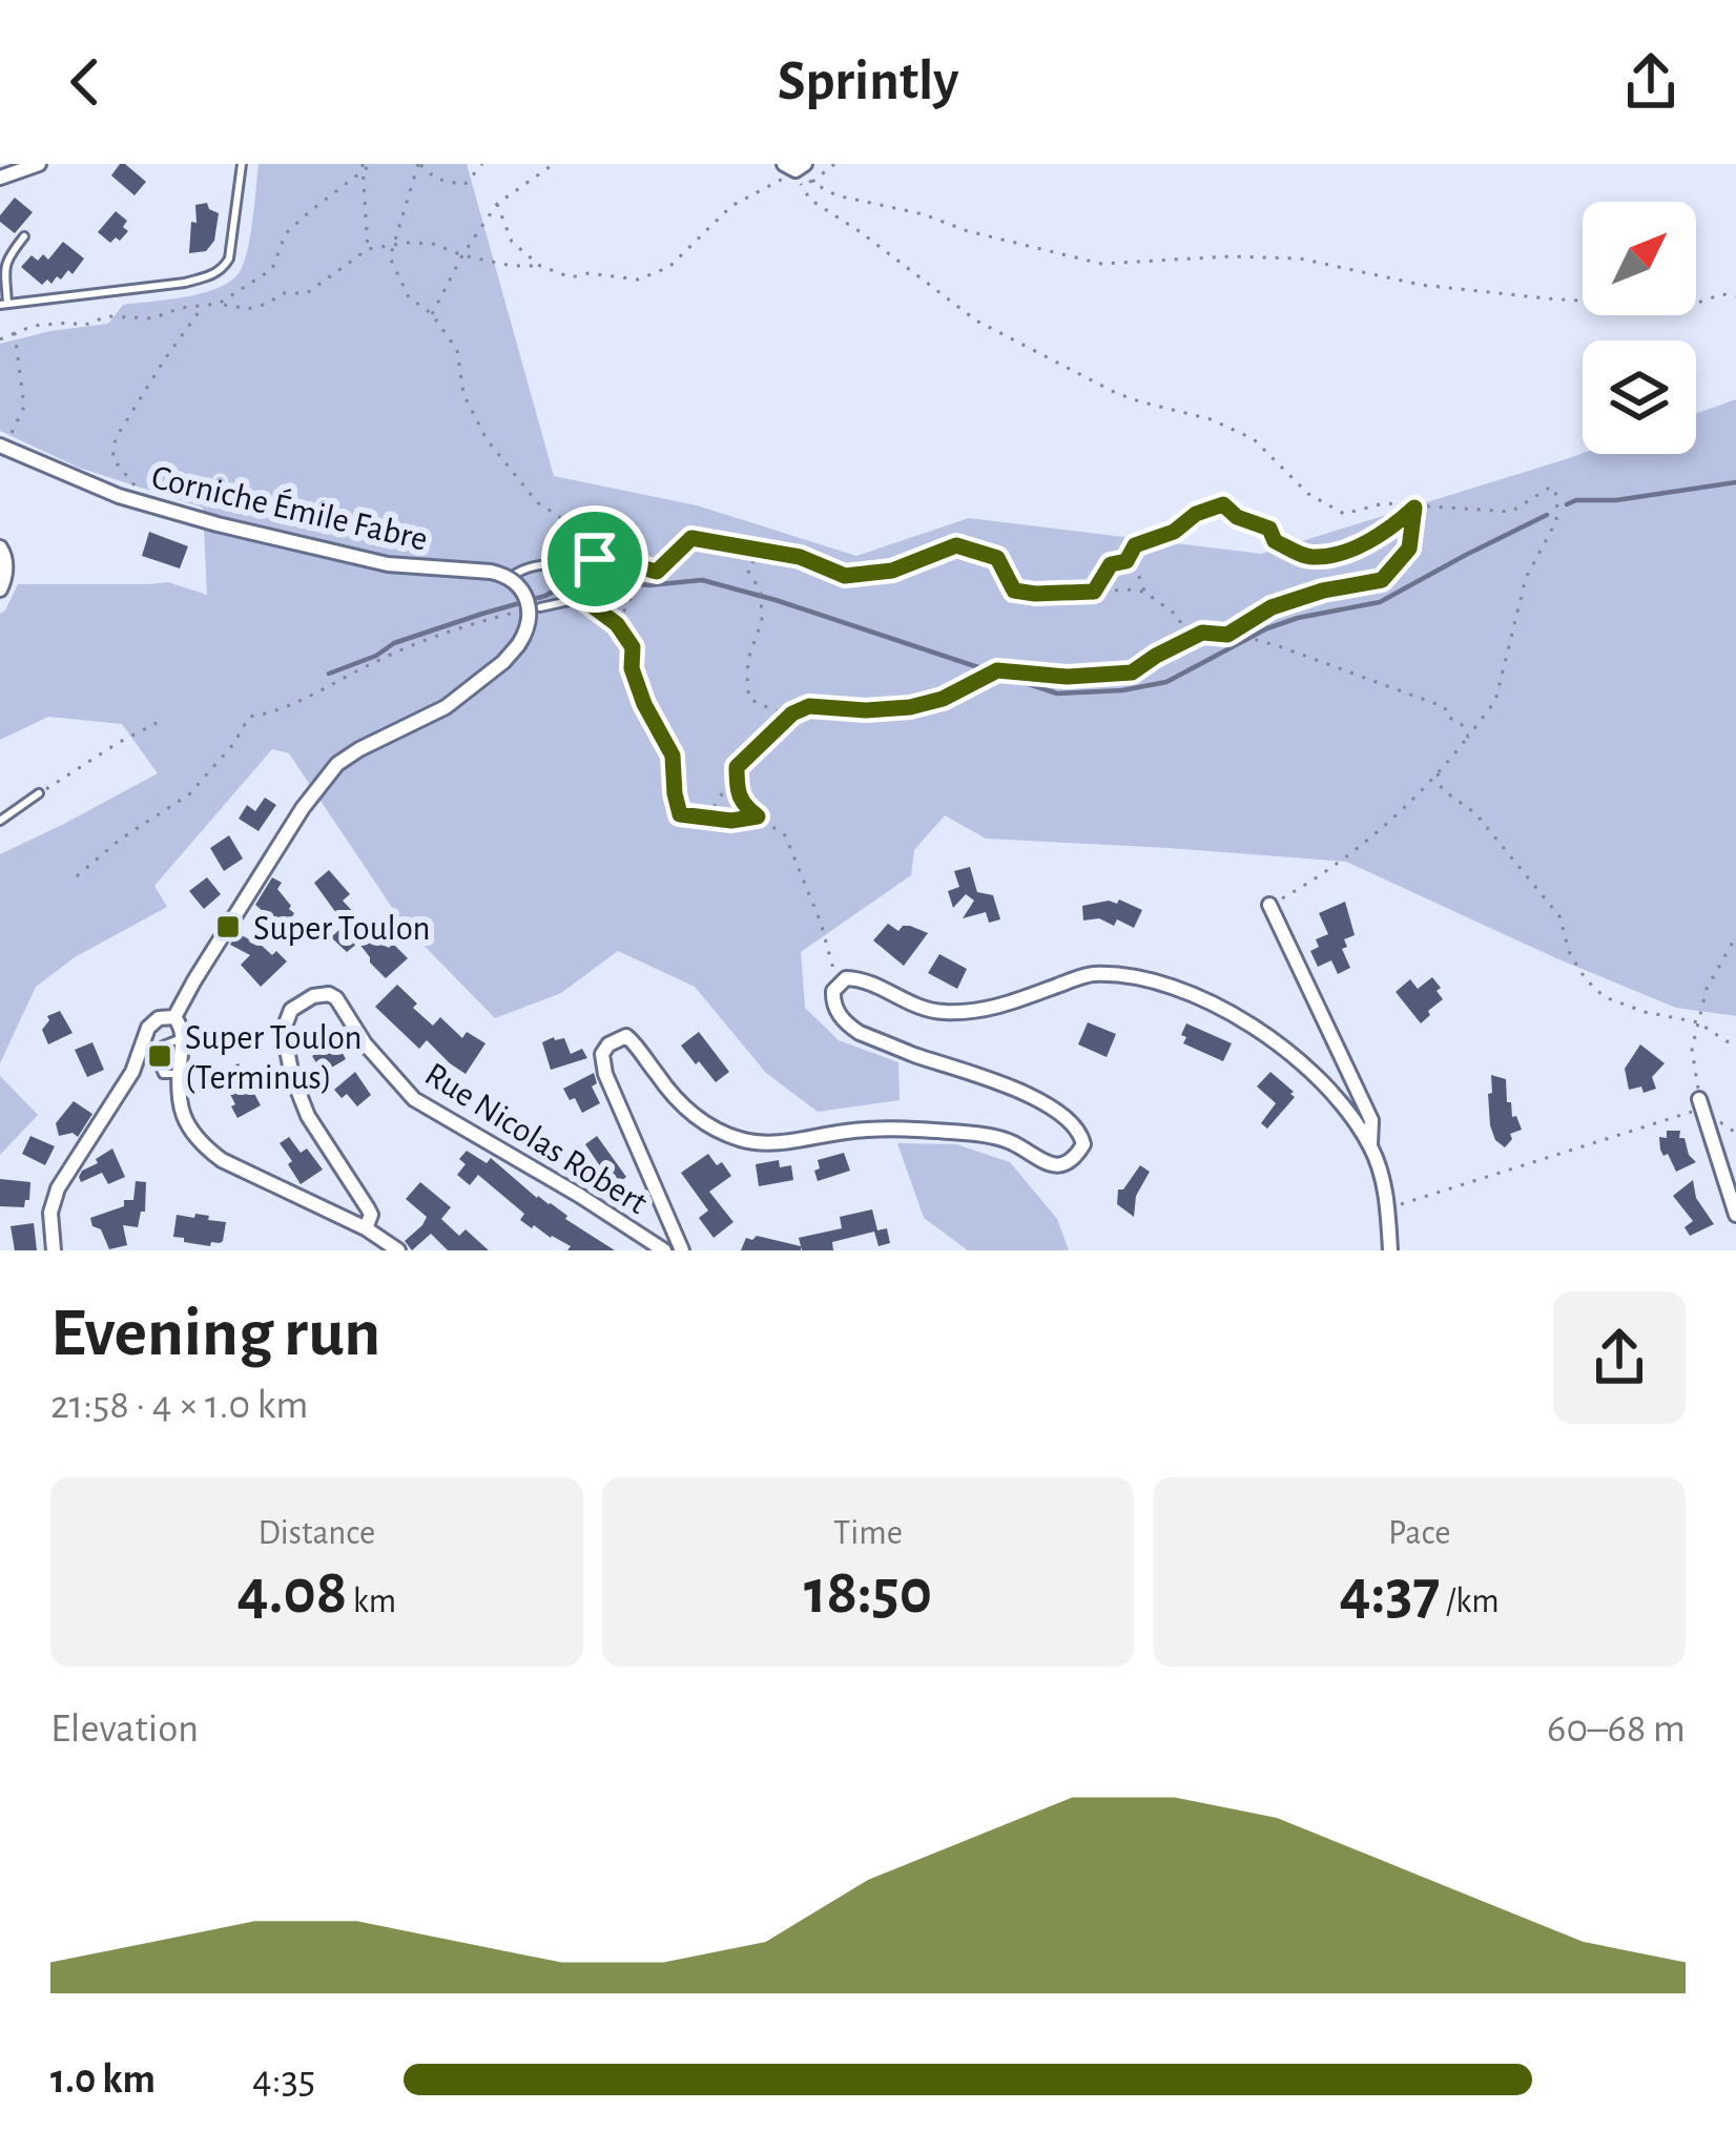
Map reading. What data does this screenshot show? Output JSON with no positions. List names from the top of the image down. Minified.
{"streets":{"street":["Corniche Émile Fabre","Rue Nicolas Robert"]},"places":{"transit":["Super Toulon","Super Toulon (Terminus)"]},"north":"top right","page":{"header":"Sprintly","heading":["Evening run","21:58 · 4 × 1.0 km"],"stats":[["Distance","4.08 km"],["Time","18:50"],["Pace","4:37 /km"]],"chart":["Elevation","60–68 m"],"list":[{"name":"1.0 km","note":"4:35"}]}}
